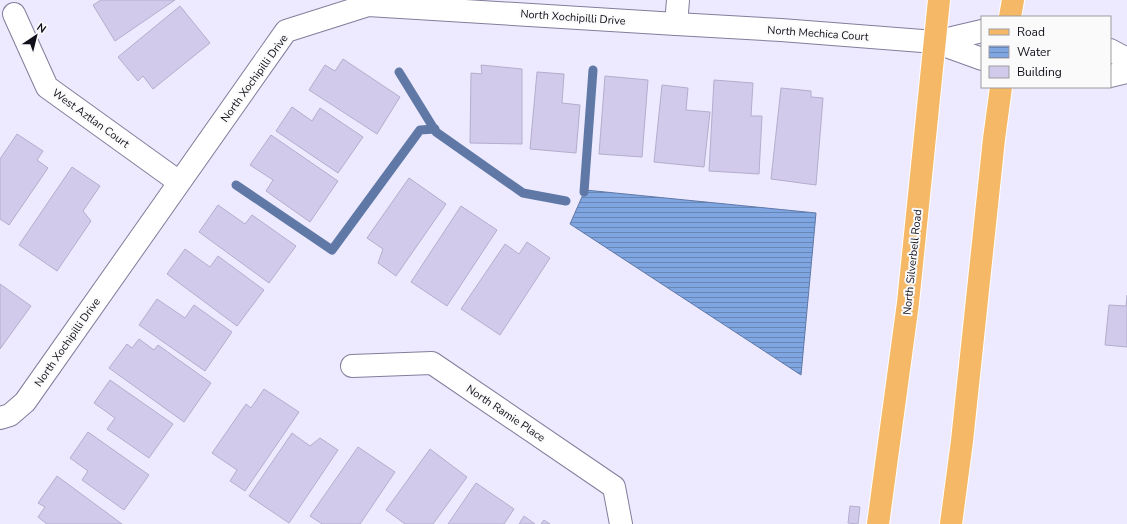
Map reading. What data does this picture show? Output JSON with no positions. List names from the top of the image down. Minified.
{"streets":{"main road":["North Silverbell Road"],"street":["North Xochipilli Drive","North Mechica Court","West Aztlan Court","North Ramie Place"]},"crossings":[["North Xochipilli Drive","North Mechica Court"],["North Xochipilli Drive","West Aztlan Court"],["North Mechica Court","North Silverbell Road"]],"legend":["Road","Water","Building"],"north":"top right"}
